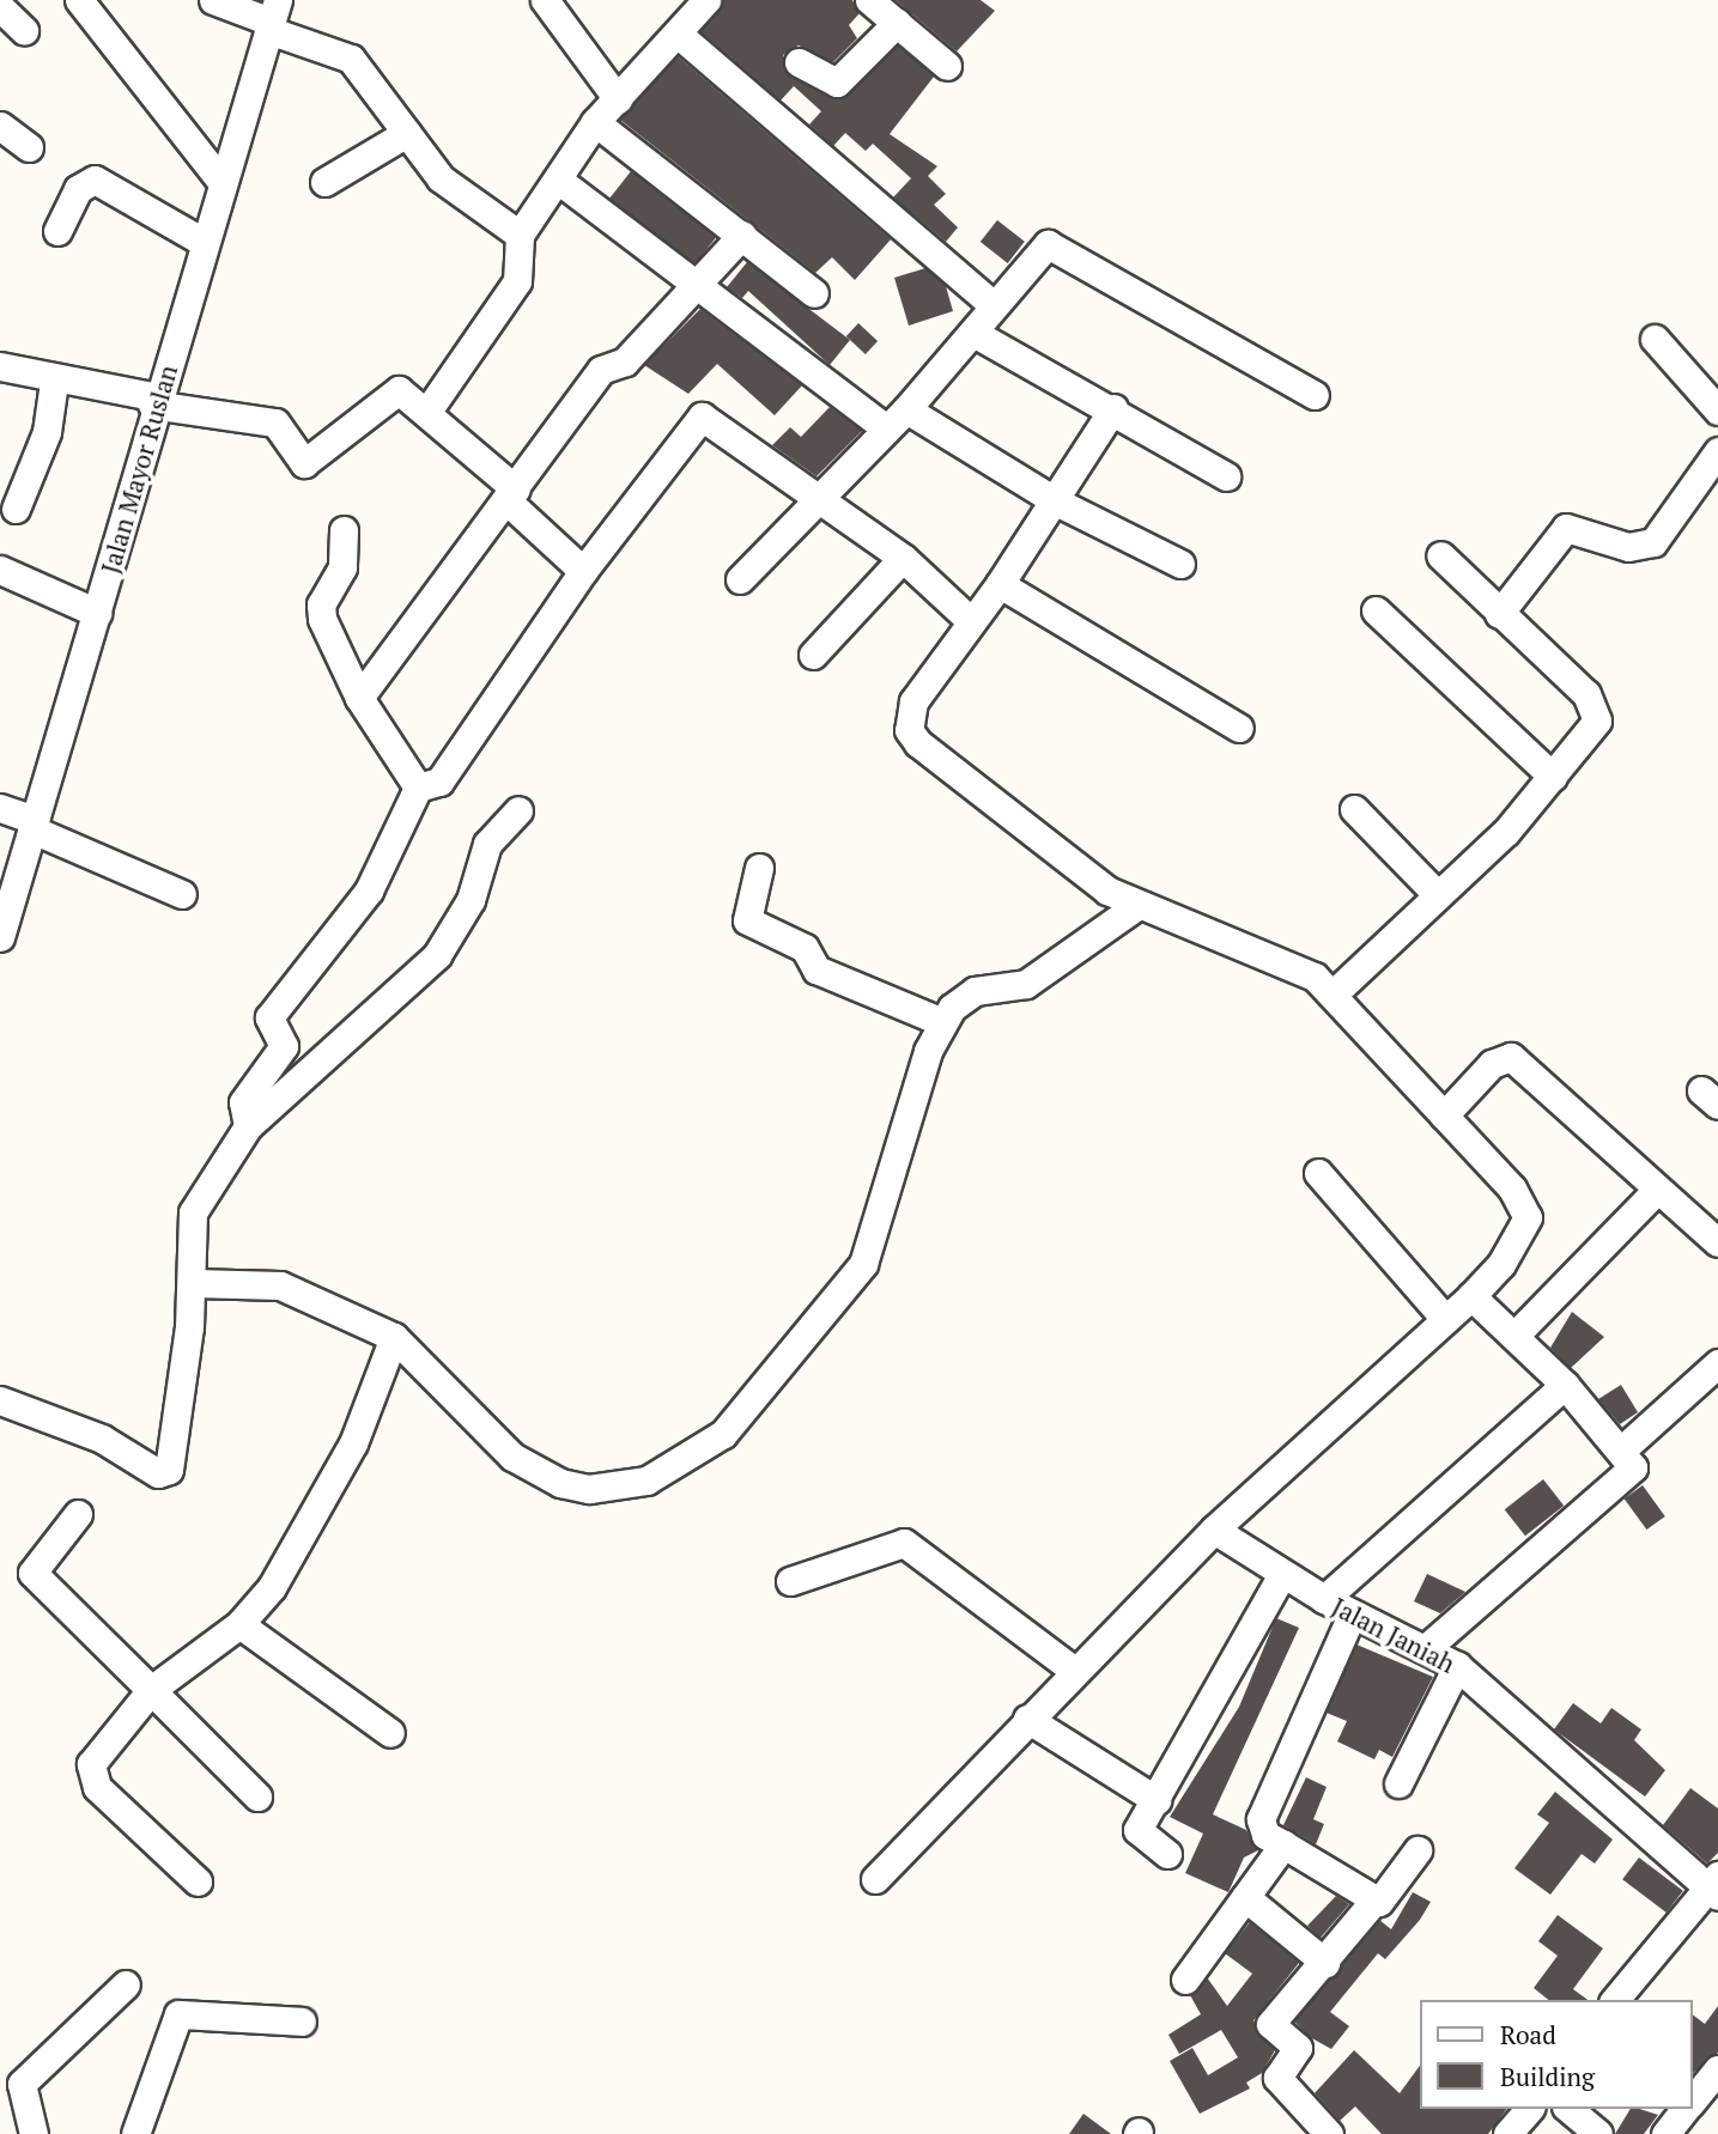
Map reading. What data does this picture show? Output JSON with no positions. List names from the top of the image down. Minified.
{"streets":{"street":["Jalan Mayor Ruslan","Jalan Janiah"]},"legend":["Road","Building"]}
